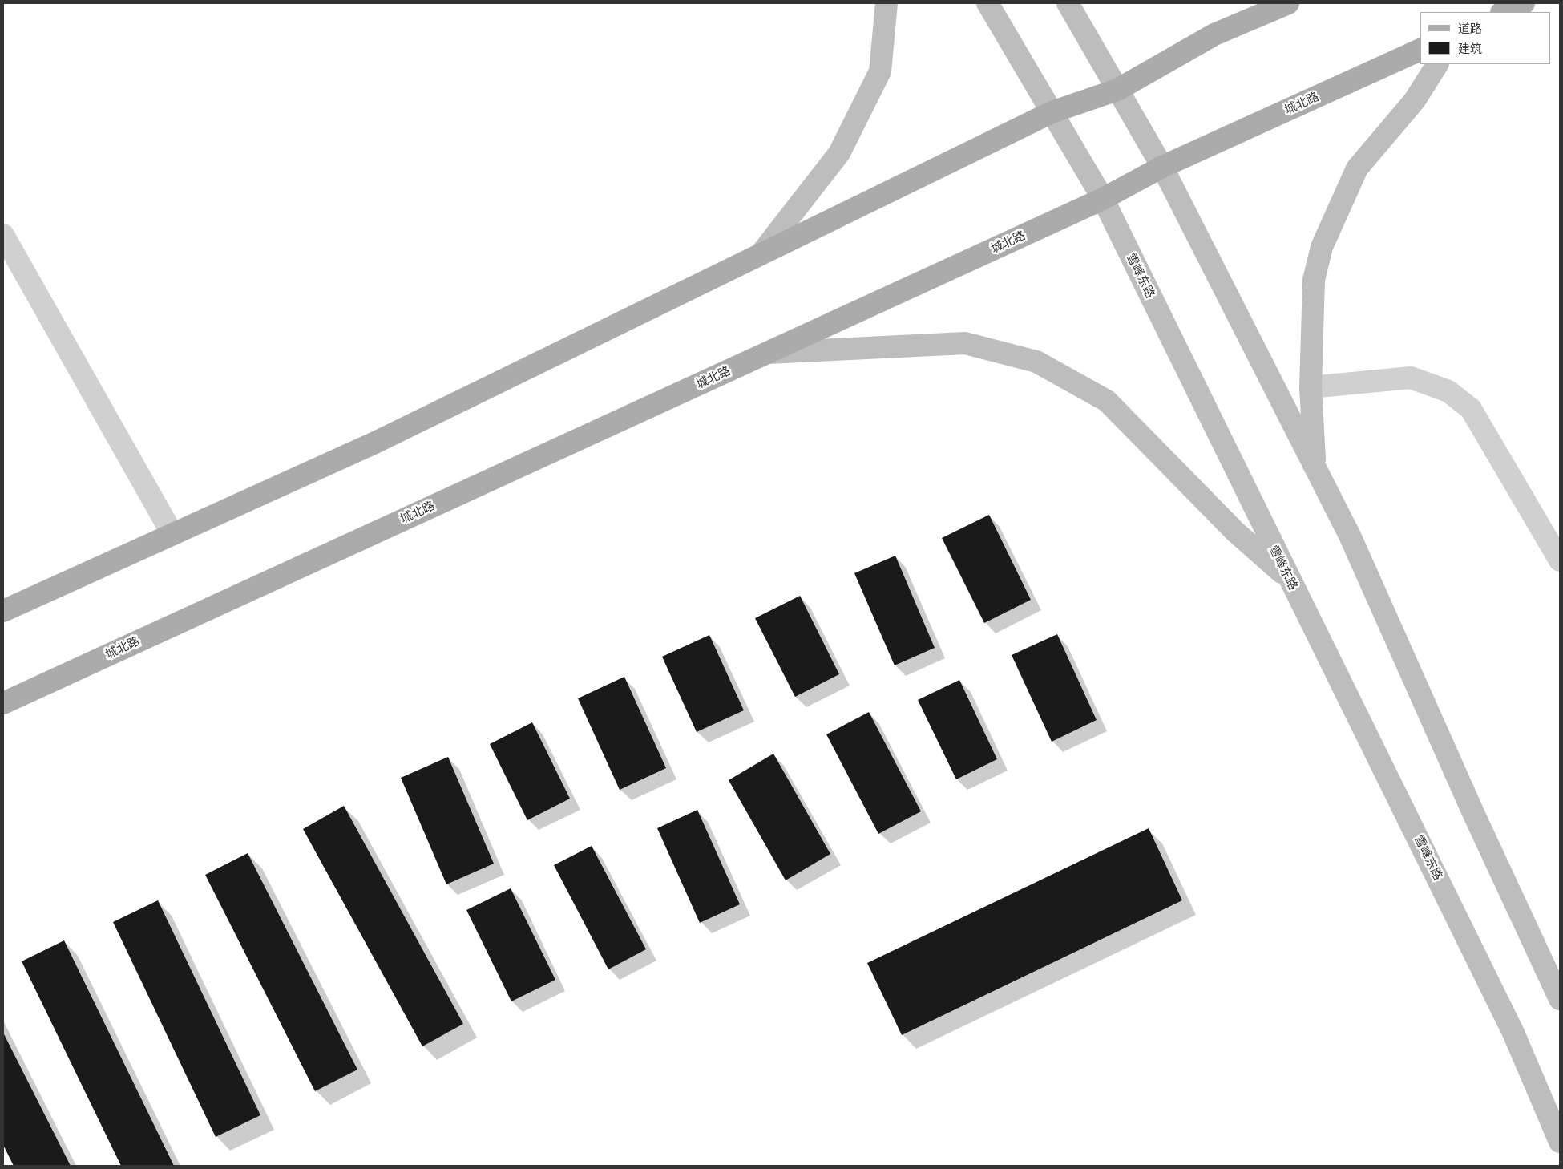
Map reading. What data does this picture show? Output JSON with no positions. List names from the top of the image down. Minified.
{"streets":{"main road":["城北路","雪峰东路"]},"crossings":[["城北路","雪峰东路"]],"legend":["道路","建筑"]}
